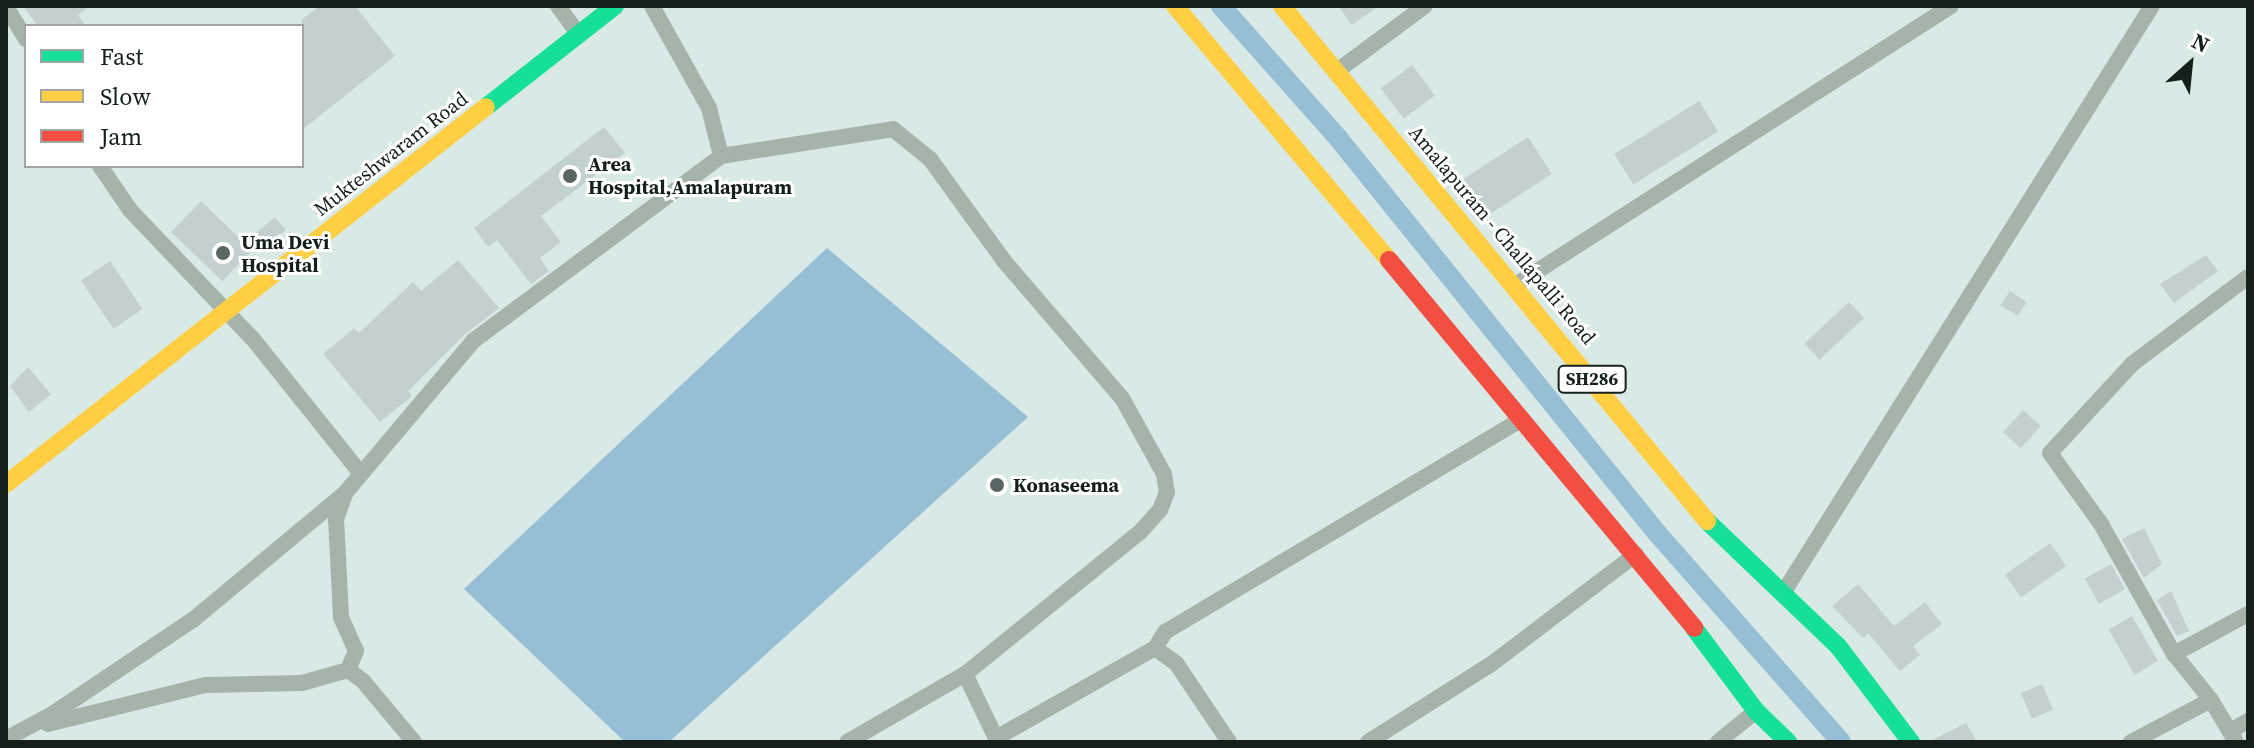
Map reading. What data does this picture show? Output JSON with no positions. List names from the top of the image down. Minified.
{"streets":{"main road":["Mukteshwaram Road","Amalapuram - Challapalli Road","SH286"]},"places":["Area Hospital,Amalapuram","Uma Devi Hospital","Konaseema"],"legend":["Fast","Slow","Jam"],"north":"top right"}
